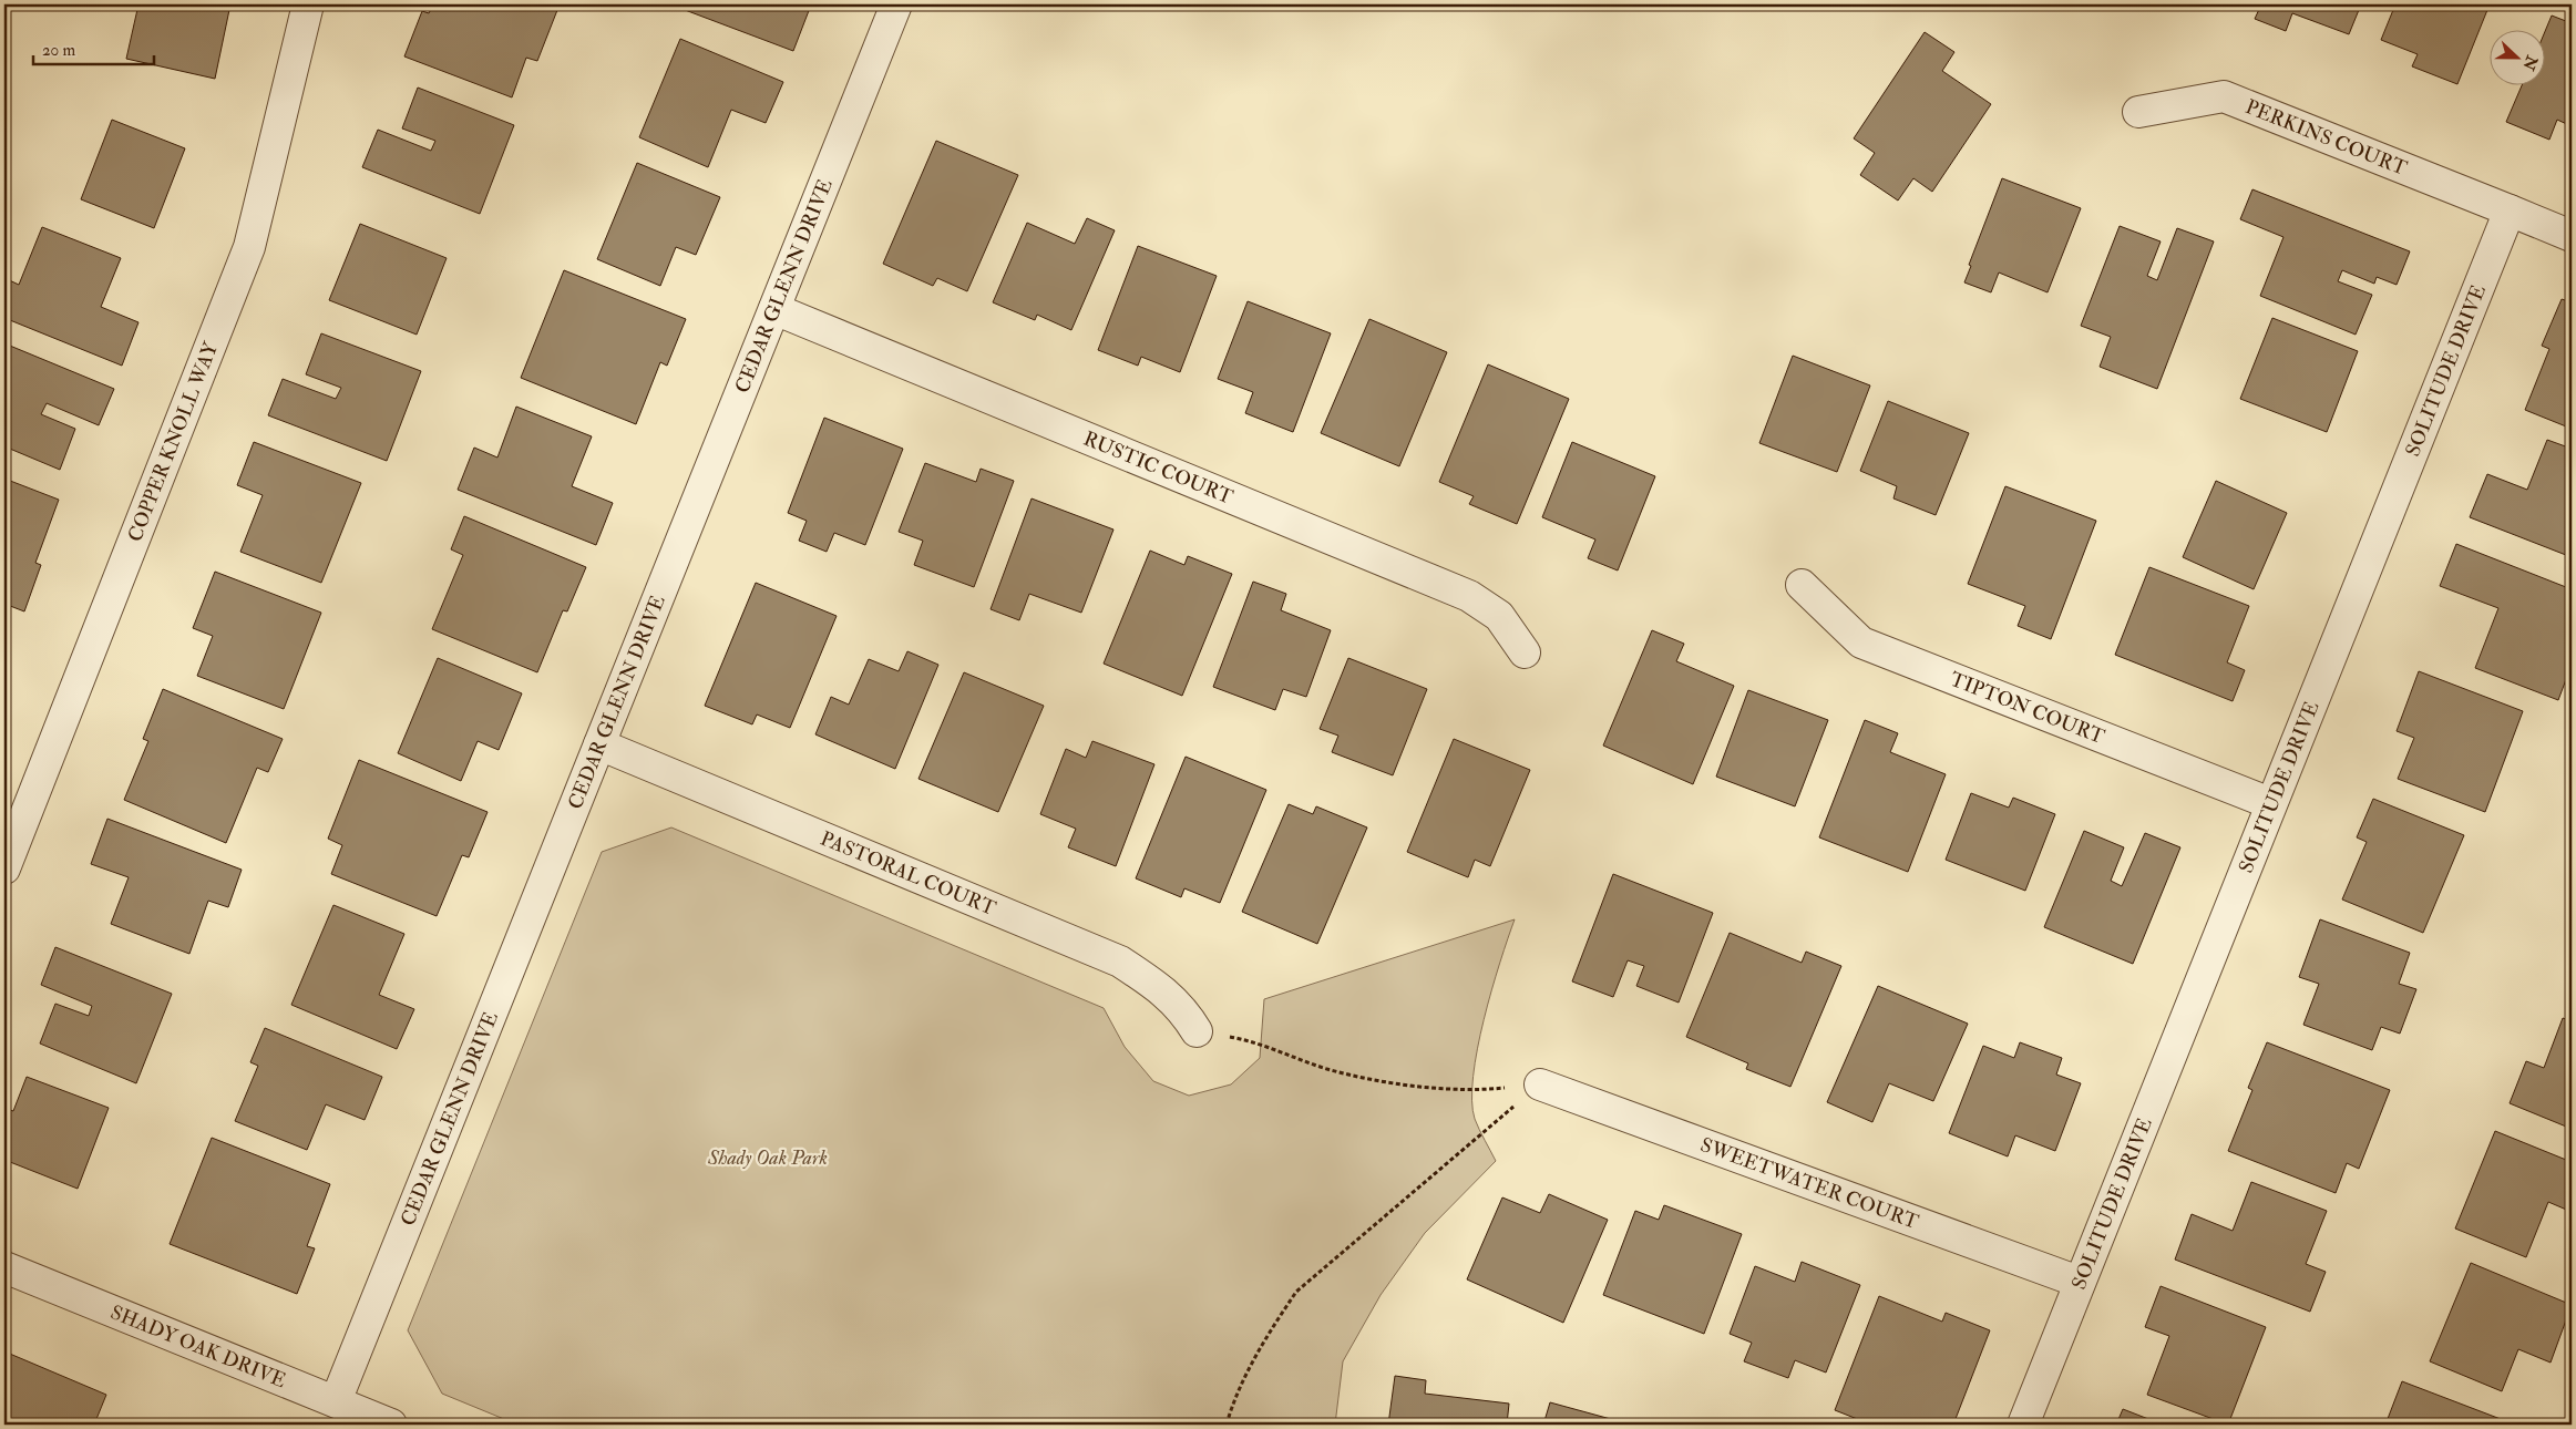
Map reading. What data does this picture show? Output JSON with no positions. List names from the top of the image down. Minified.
{"streets":{"street":["PERKINS COURT","CEDAR GLENN DRIVE","SOLITUDE DRIVE","COPPER KNOLL WAY","RUSTIC COURT","TIPTON COURT","PASTORAL COURT","SWEETWATER COURT","SHADY OAK DRIVE"]},"crossings":[["PERKINS COURT","SOLITUDE DRIVE"],["CEDAR GLENN DRIVE","RUSTIC COURT"],["CEDAR GLENN DRIVE","PASTORAL COURT"],["CEDAR GLENN DRIVE","SHADY OAK DRIVE"],["SOLITUDE DRIVE","TIPTON COURT"],["SOLITUDE DRIVE","SWEETWATER COURT"]],"parks":["Shady Oak Park"],"scale_bar":"20 m","north":"right"}
